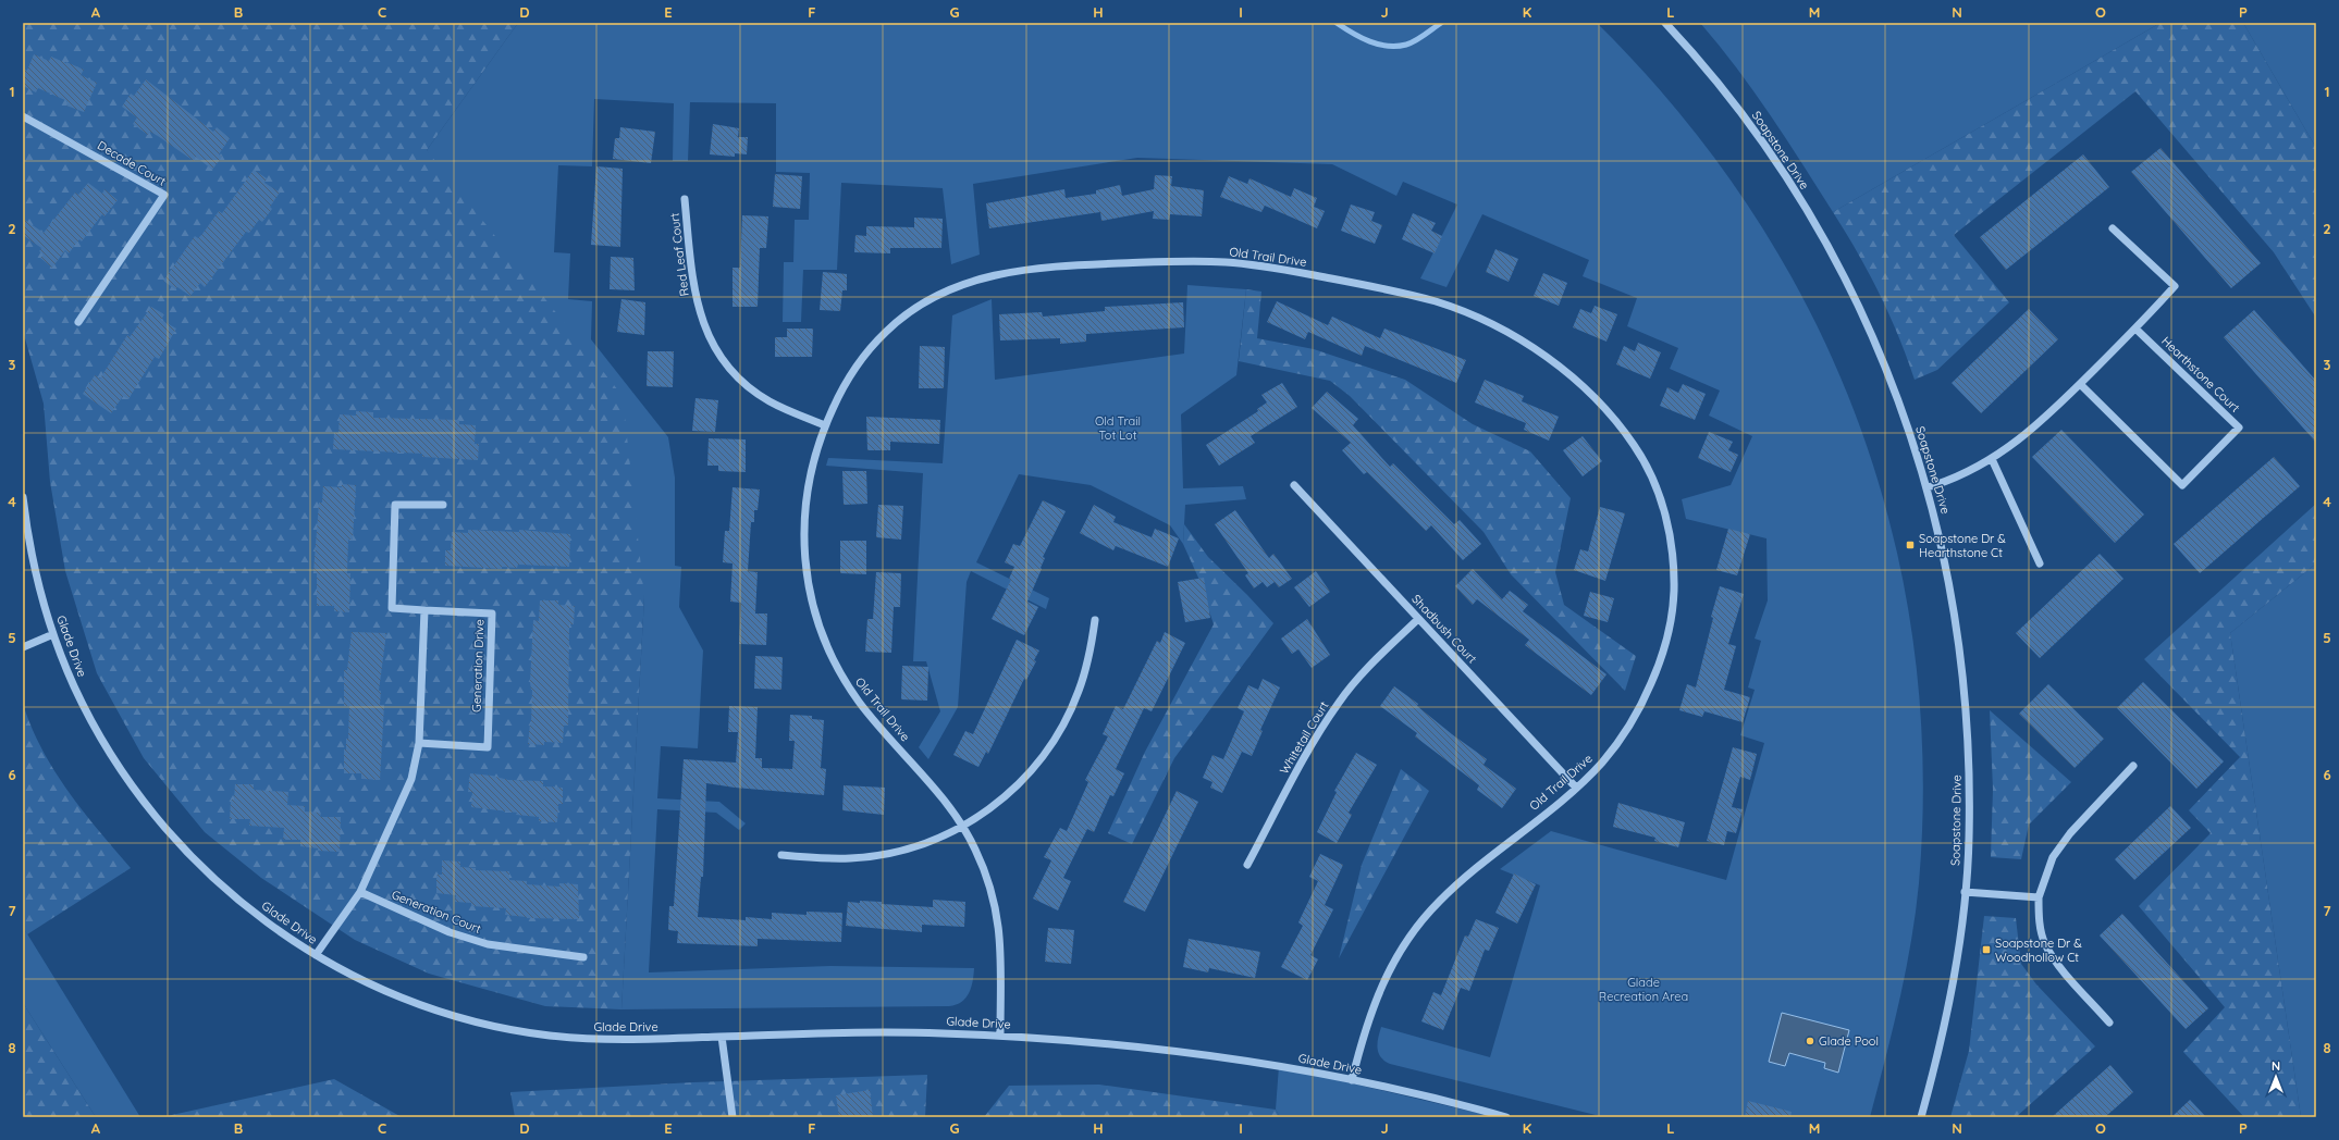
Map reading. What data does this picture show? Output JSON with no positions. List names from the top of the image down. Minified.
{"streets":{"street":["Soapstone Drive","Decade Court","Red Leaf Court","Old Trail Drive","Hearthstone Court","Shadbush Court","Glade Drive","Generation Drive","Whitetail Court","Generation Court"]},"crossings":[["Red Leaf Court","Old Trail Drive"],["Old Trail Drive","Shadbush Court"],["Old Trail Drive","Glade Drive"],["Shadbush Court","Whitetail Court"]],"parks":["Old Trail Tot Lot","Glade Recreation Area"],"places":{"transit":["Soapstone Dr & Hearthstone Ct","Soapstone Dr & Woodhollow Ct"],"other":["Glade Pool"]},"north":"top","grid":{"columns":["A","B","C","D","E","F","G","H","I","J","K","L","M","N","O","P"],"rows":["1","2","3","4","5","6","7","8"]}}
